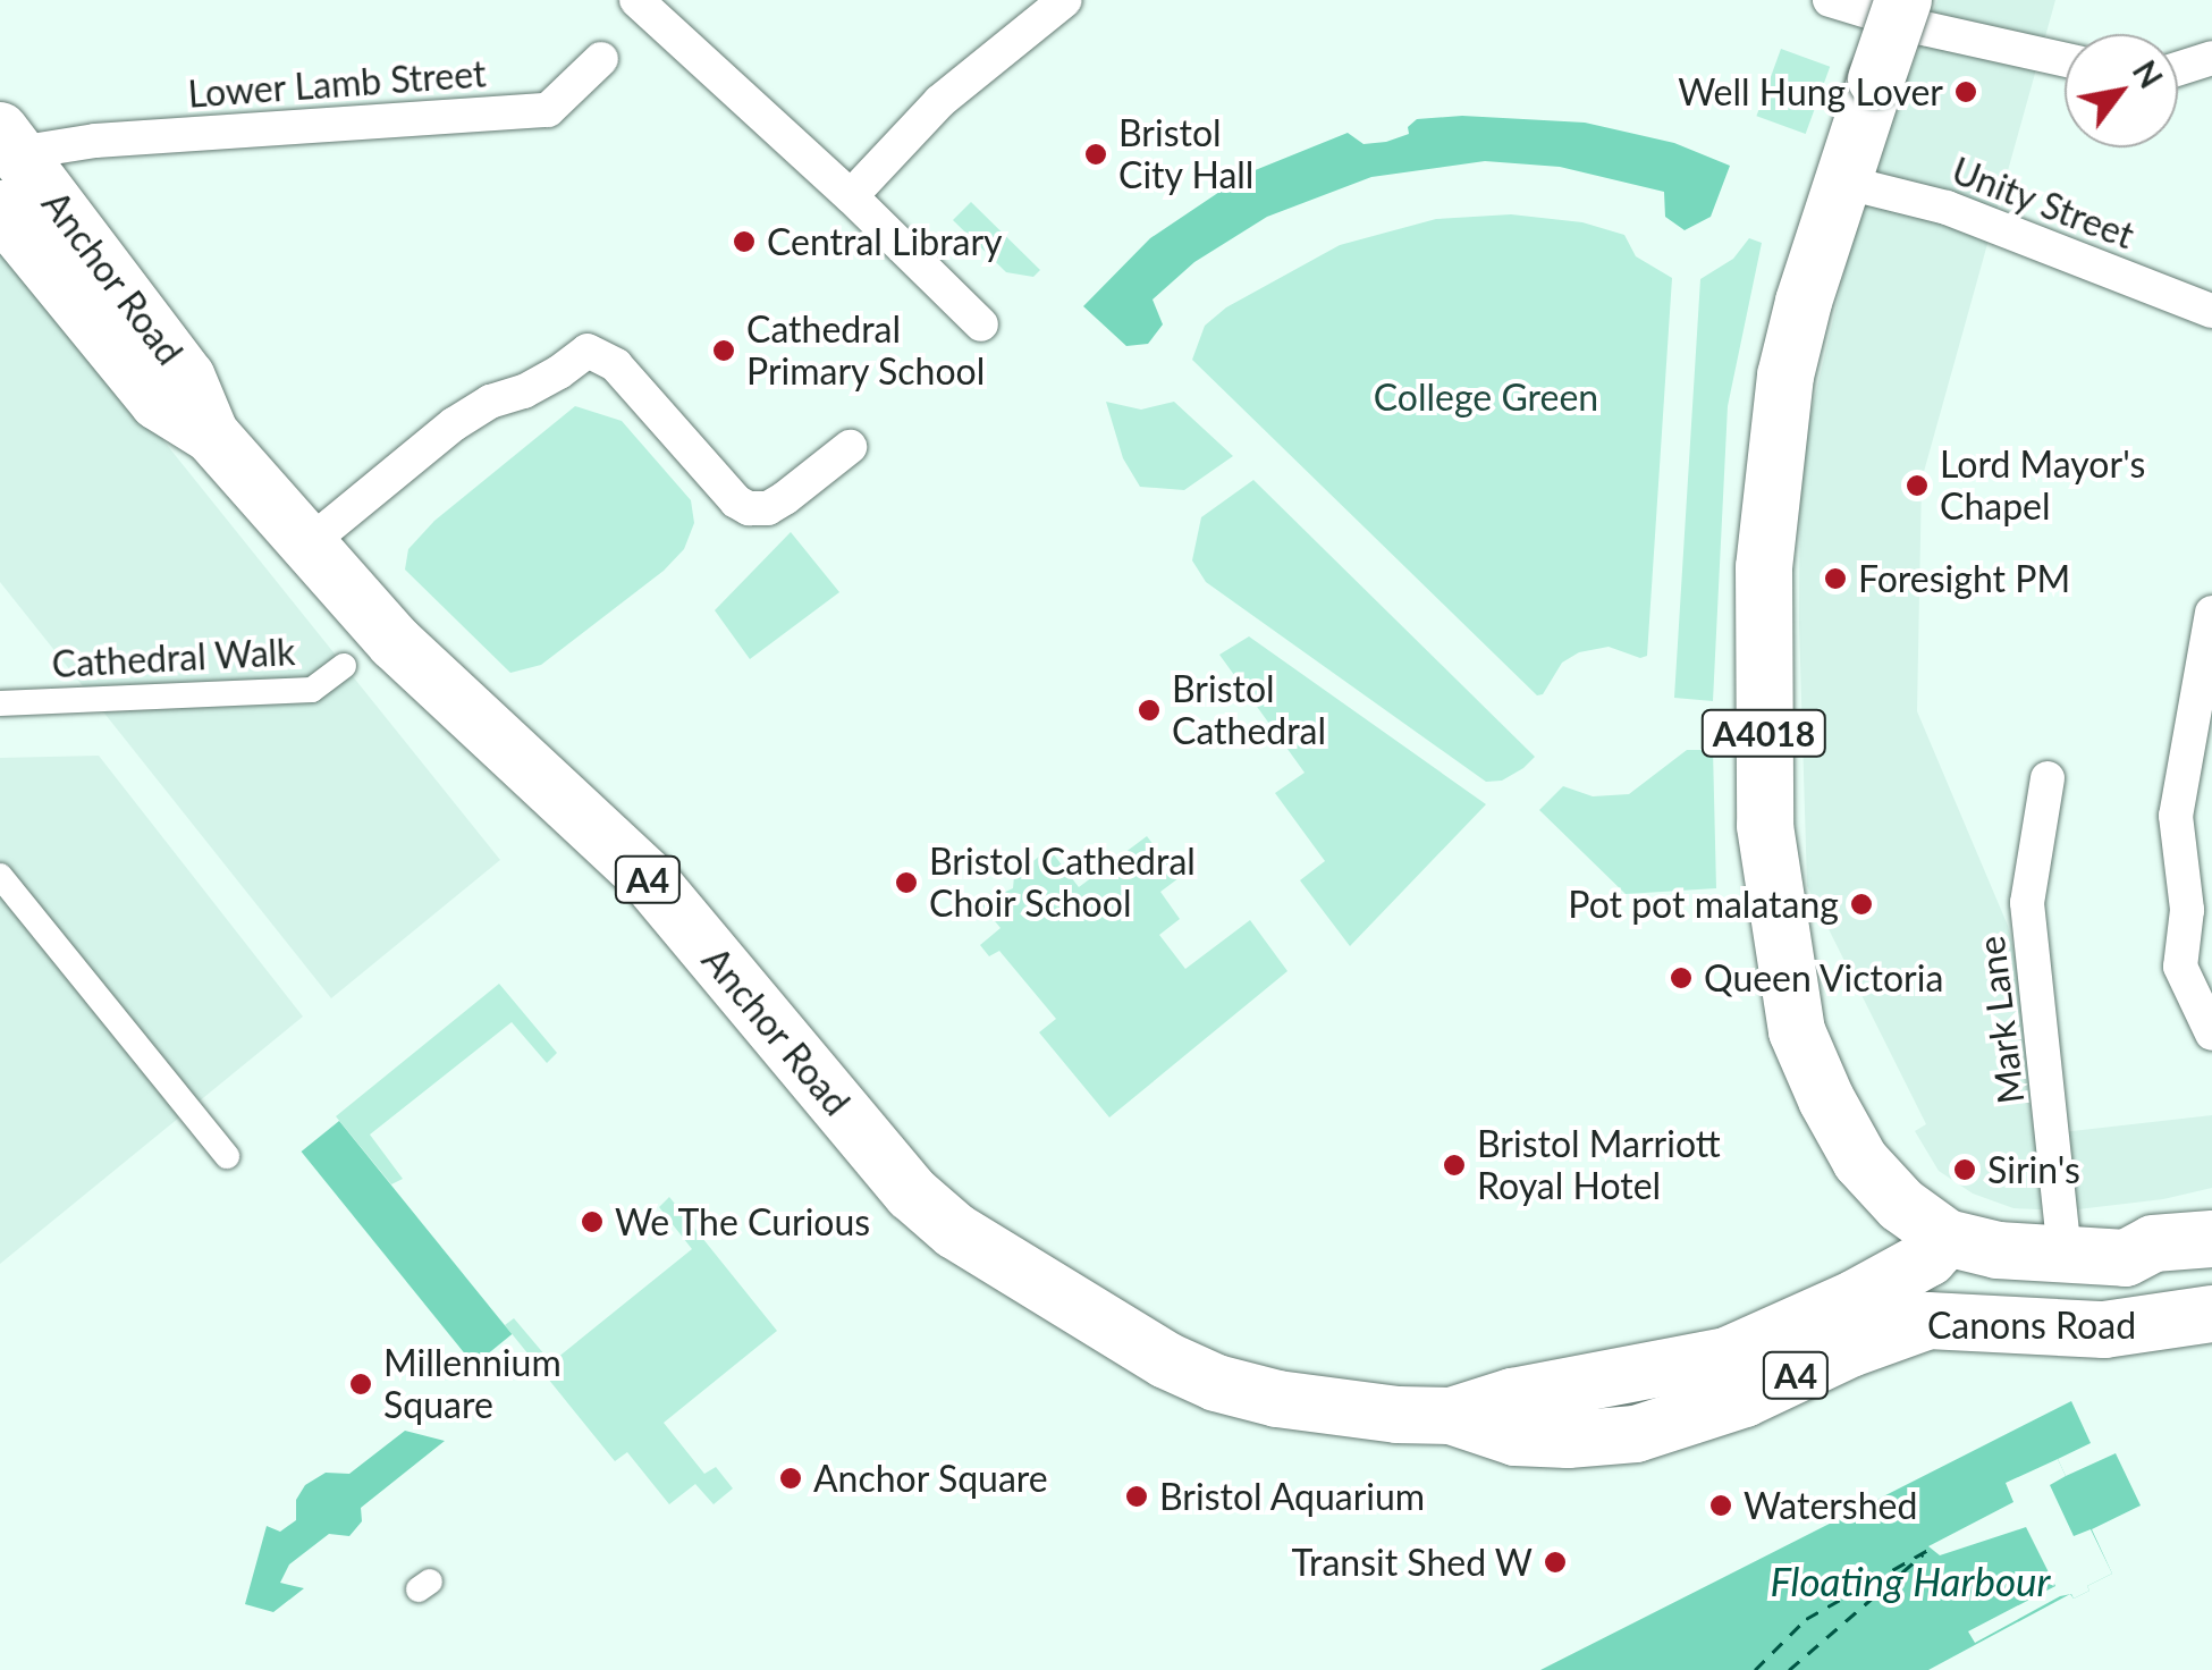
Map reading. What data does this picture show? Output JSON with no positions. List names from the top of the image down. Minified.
{"streets":{"main road":["Anchor Road","A4018","A4","Canons Road"],"street":["Lower Lamb Street","Unity Street","Cathedral Walk","Mark Lane"]},"crossings":[["Lower Lamb Street","Anchor Road"],["Unity Street","A4018"],["Anchor Road","A4"],["Anchor Road","Canons Road"],["A4018","A4"],["A4018","Mark Lane"],["A4","Canons Road"]],"water":["Floating Harbour"],"parks":["College Green"],"places":["Well Hung Lover","Bristol City Hall","Central Library","Cathedral Primary School","Lord Mayor's Chapel","Foresight PM","Bristol Cathedral","Bristol Cathedral Choir School","Pot pot malatang","Queen Victoria","Bristol Marriott Royal Hotel","Sirin's","We The Curious","Millennium Square","Anchor Square","Bristol Aquarium","Watershed","Transit Shed W"],"north":"top right"}
